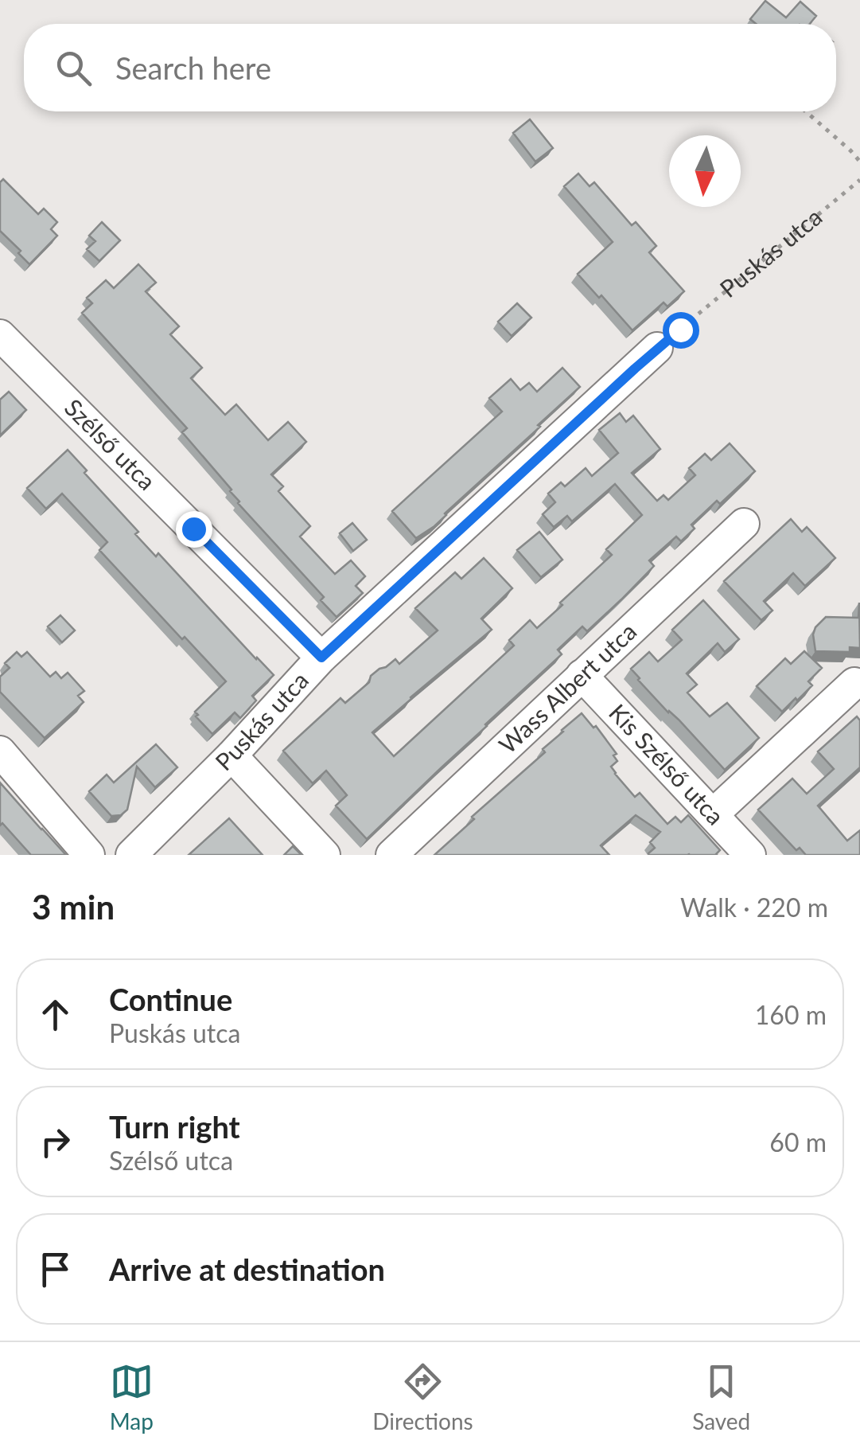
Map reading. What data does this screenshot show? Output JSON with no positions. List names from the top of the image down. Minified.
{"streets":{"street":["Puskás utca","Szélső utca","Wass Albert utca","Kis Szélső utca"]},"crossings":[["Puskás utca","Szélső utca"],["Wass Albert utca","Kis Szélső utca"]],"north":"bottom","page":{"search":"Search here","heading":["3 min","Walk · 220 m"],"list":[["Continue","Puskás utca","160 m"],["Turn right","Szélső utca","60 m"],"Arrive at destination"],"nav":["Map","Directions","Saved"]}}
